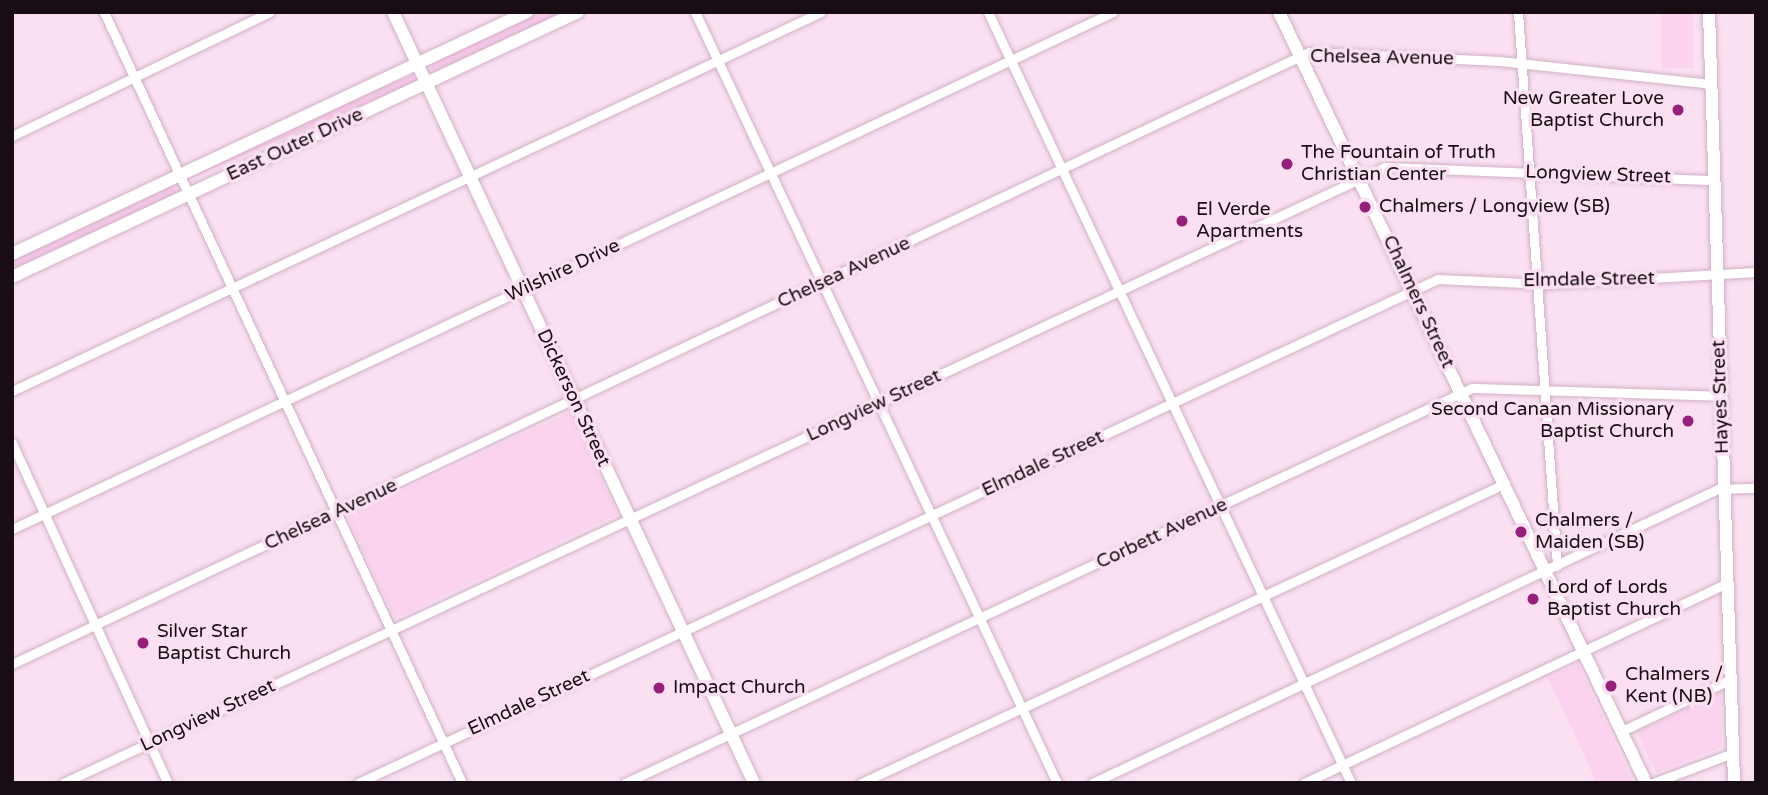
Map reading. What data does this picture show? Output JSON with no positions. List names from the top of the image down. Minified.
{"streets":{"street":["Chelsea Avenue","East Outer Drive","Longview Street","Wilshire Drive","Elmdale Street","Chalmers Street","Hayes Street","Dickerson Street","Corbett Avenue"]},"crossings":[["Chelsea Avenue","Chalmers Street"],["Chelsea Avenue","Hayes Street"],["Chelsea Avenue","Dickerson Street"],["East Outer Drive","Dickerson Street"],["Longview Street","Chalmers Street"],["Longview Street","Hayes Street"],["Longview Street","Dickerson Street"],["Wilshire Drive","Dickerson Street"],["Elmdale Street","Chalmers Street"],["Elmdale Street","Hayes Street"],["Elmdale Street","Dickerson Street"],["Chalmers Street","Corbett Avenue"],["Hayes Street","Corbett Avenue"],["Dickerson Street","Corbett Avenue"]],"places":["New Greater Love Baptist Church","The Fountain of Truth Christian Center","Chalmers / Longview (SB)","El Verde Apartments","Second Canaan Missionary Baptist Church","Chalmers / Maiden (SB)","Lord of Lords Baptist Church","Silver Star Baptist Church","Chalmers / Kent (NB)","Impact Church"]}
